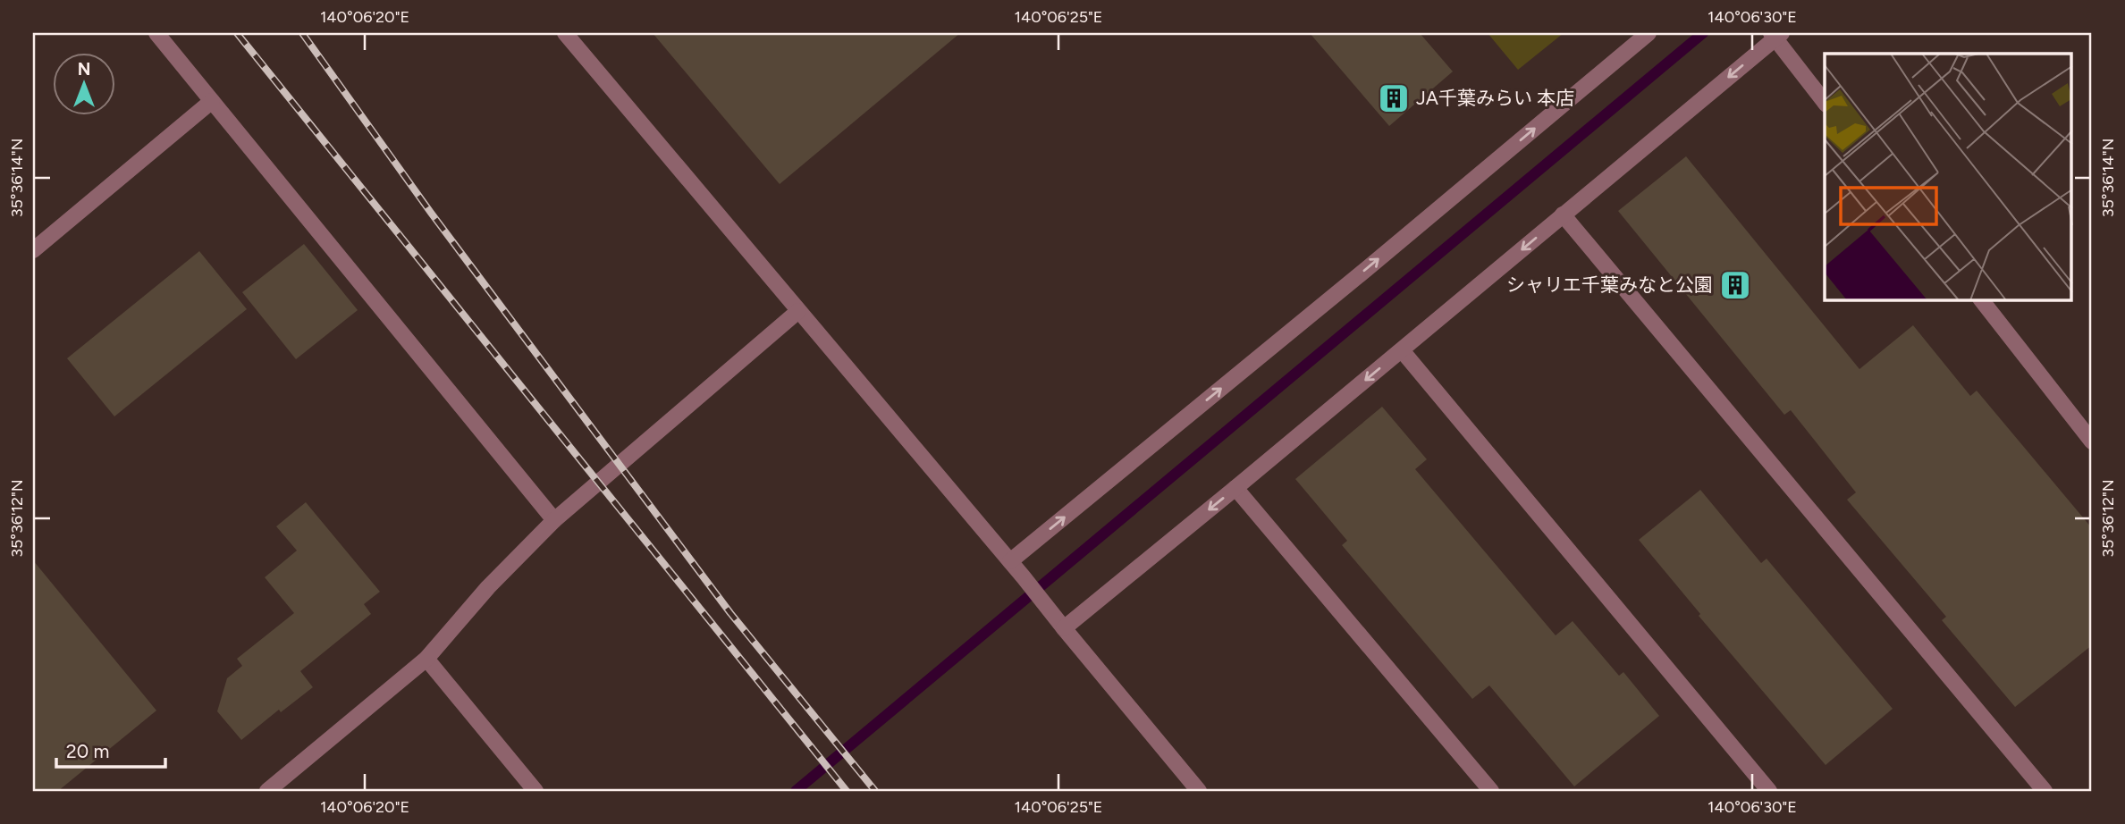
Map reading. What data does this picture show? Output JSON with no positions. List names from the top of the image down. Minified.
{"places":{"building":["JA千葉みらい 本店","シャリエ千葉みなと公園"]},"scale_bar":"20 m","north":"top","coordinates":["140°06'20\"E","140°06'25\"E","140°06'30\"E","35°36'14\"N","35°36'12\"N"]}
